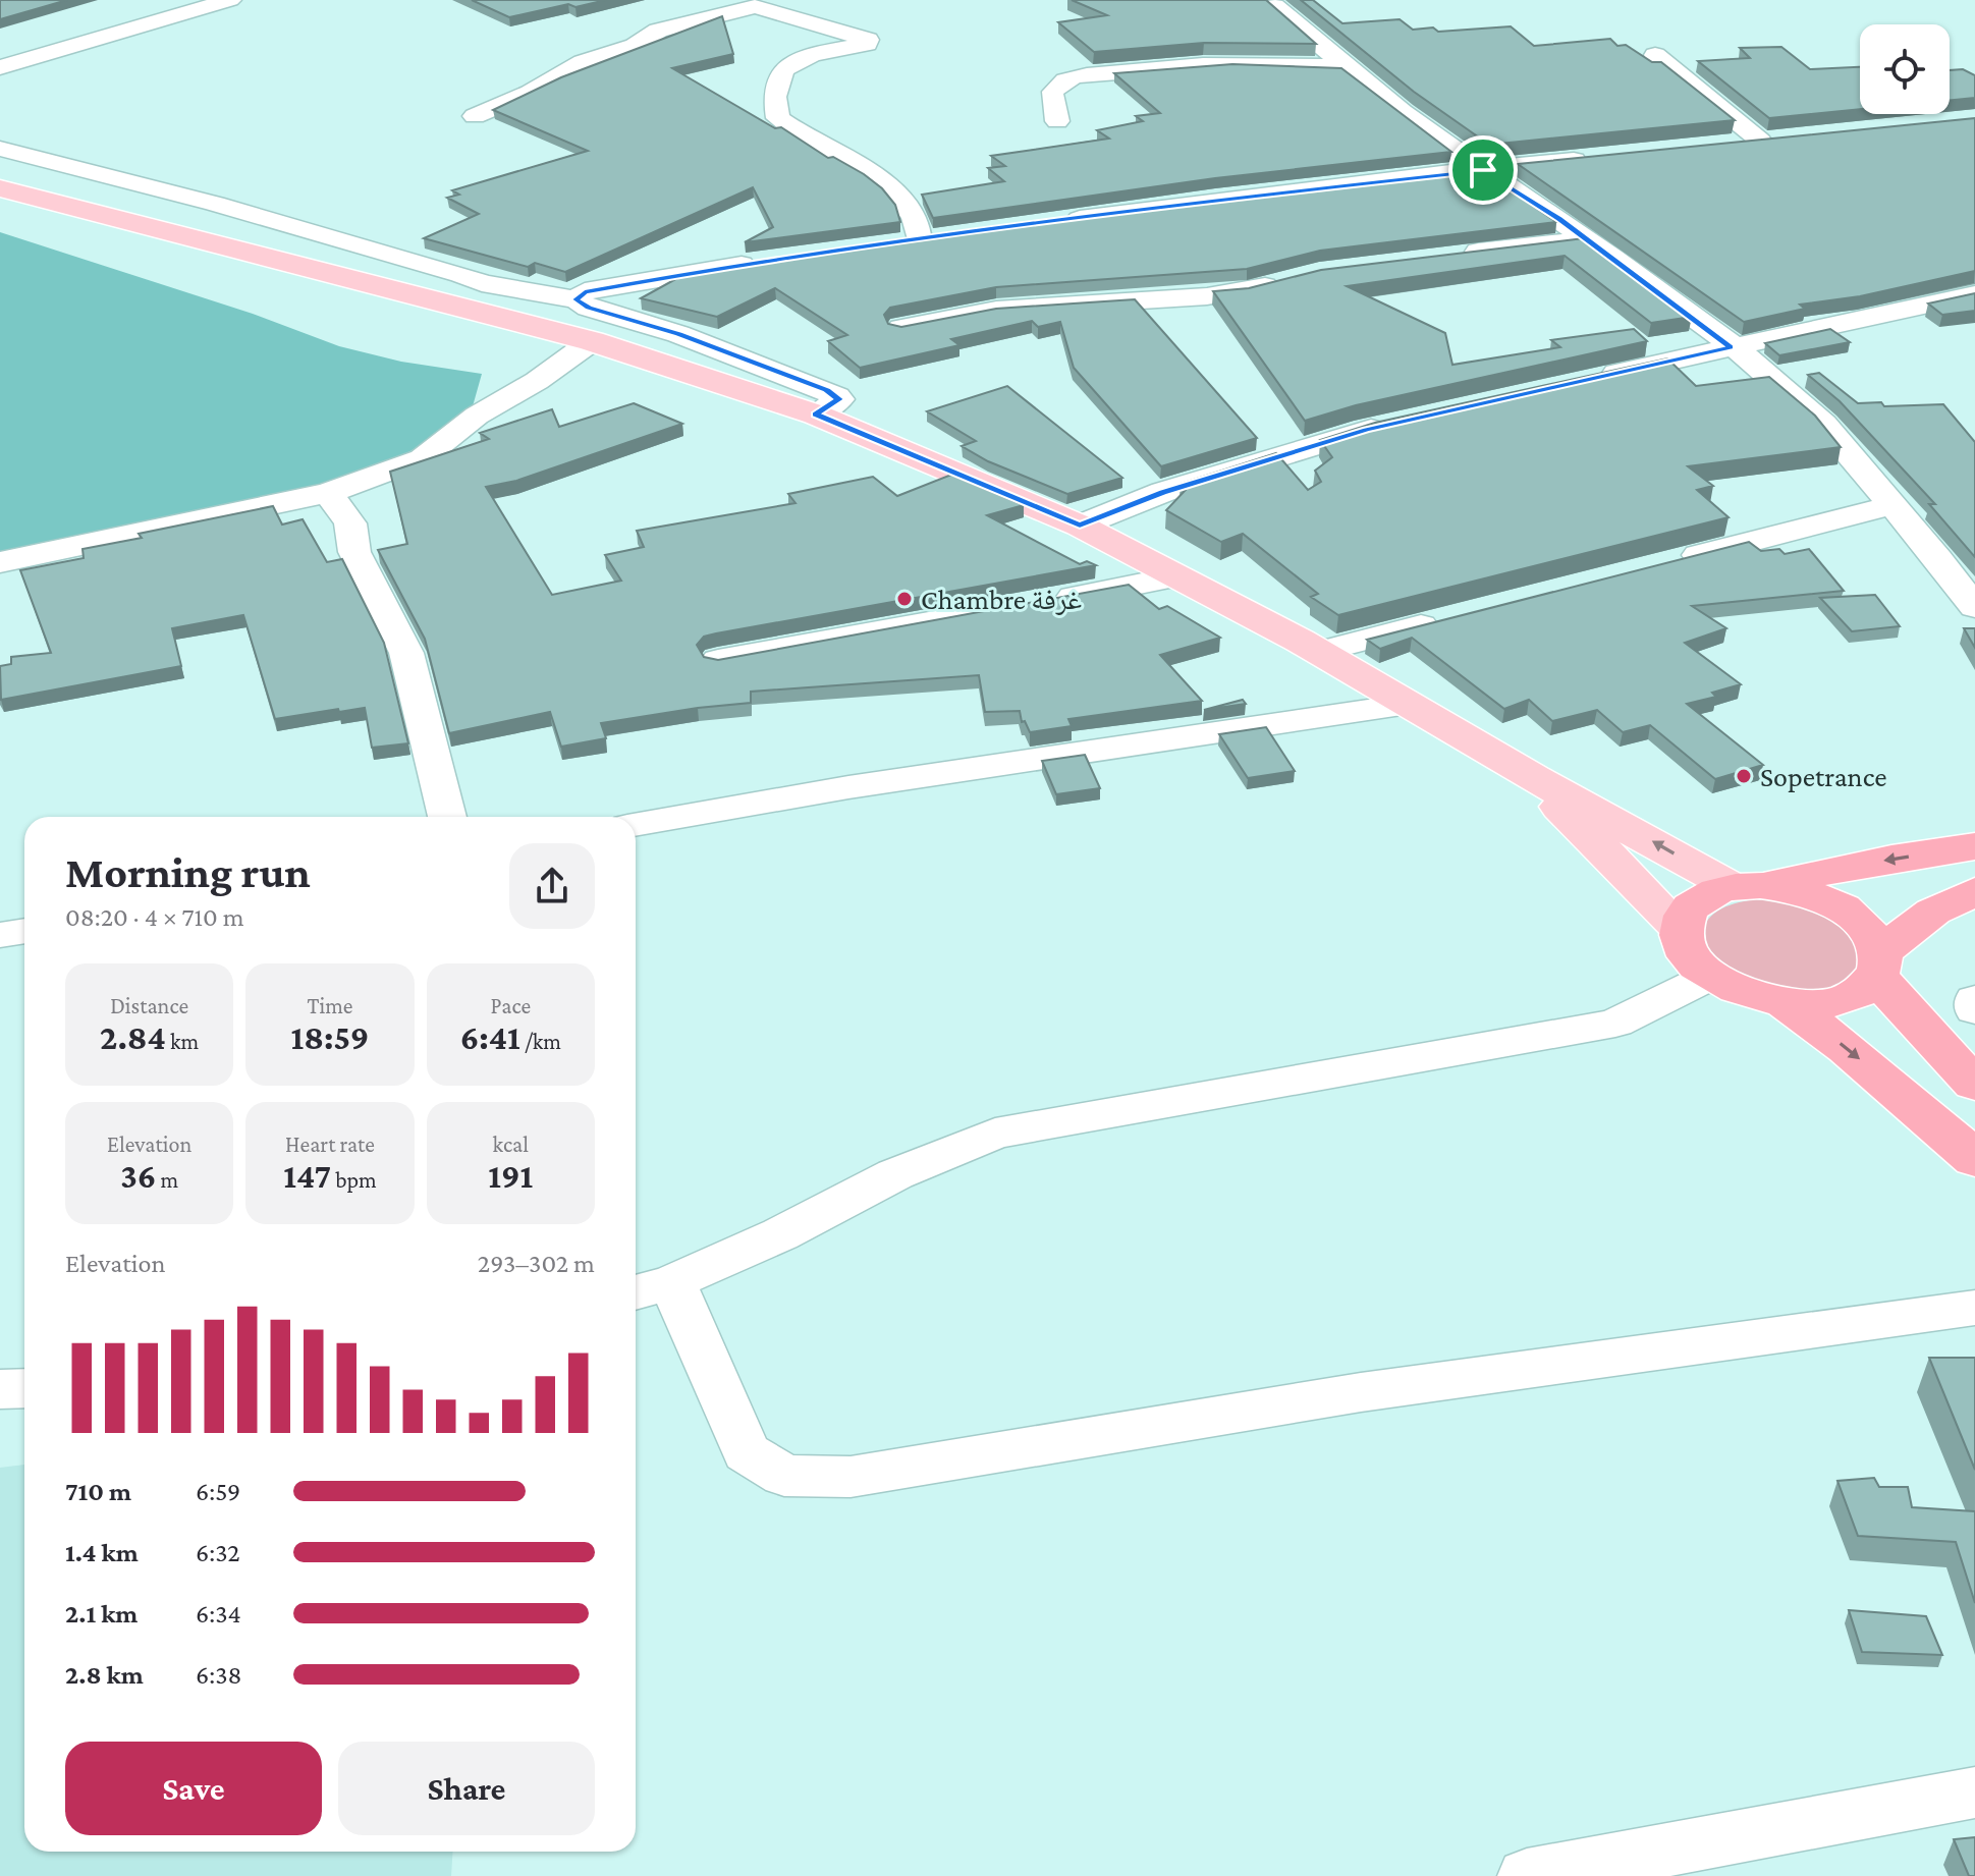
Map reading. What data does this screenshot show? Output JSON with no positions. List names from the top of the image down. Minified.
{"places":["Chambre غرفة","Sopetrance"],"page":{"heading":["Morning run","08:20 · 4 × 710 m"],"stats":[["Distance","2.84 km"],["Time","18:59"],["Pace","6:41 /km"],["Elevation","36 m"],["Heart rate","147 bpm"],["kcal","191"]],"chart":["Elevation","293–302 m"],"list":[{"name":"710 m","note":"6:59"},{"name":"1.4 km","note":"6:32"},{"name":"2.1 km","note":"6:34"},{"name":"2.8 km","note":"6:38"}],"buttons":["Save","Share"]}}
